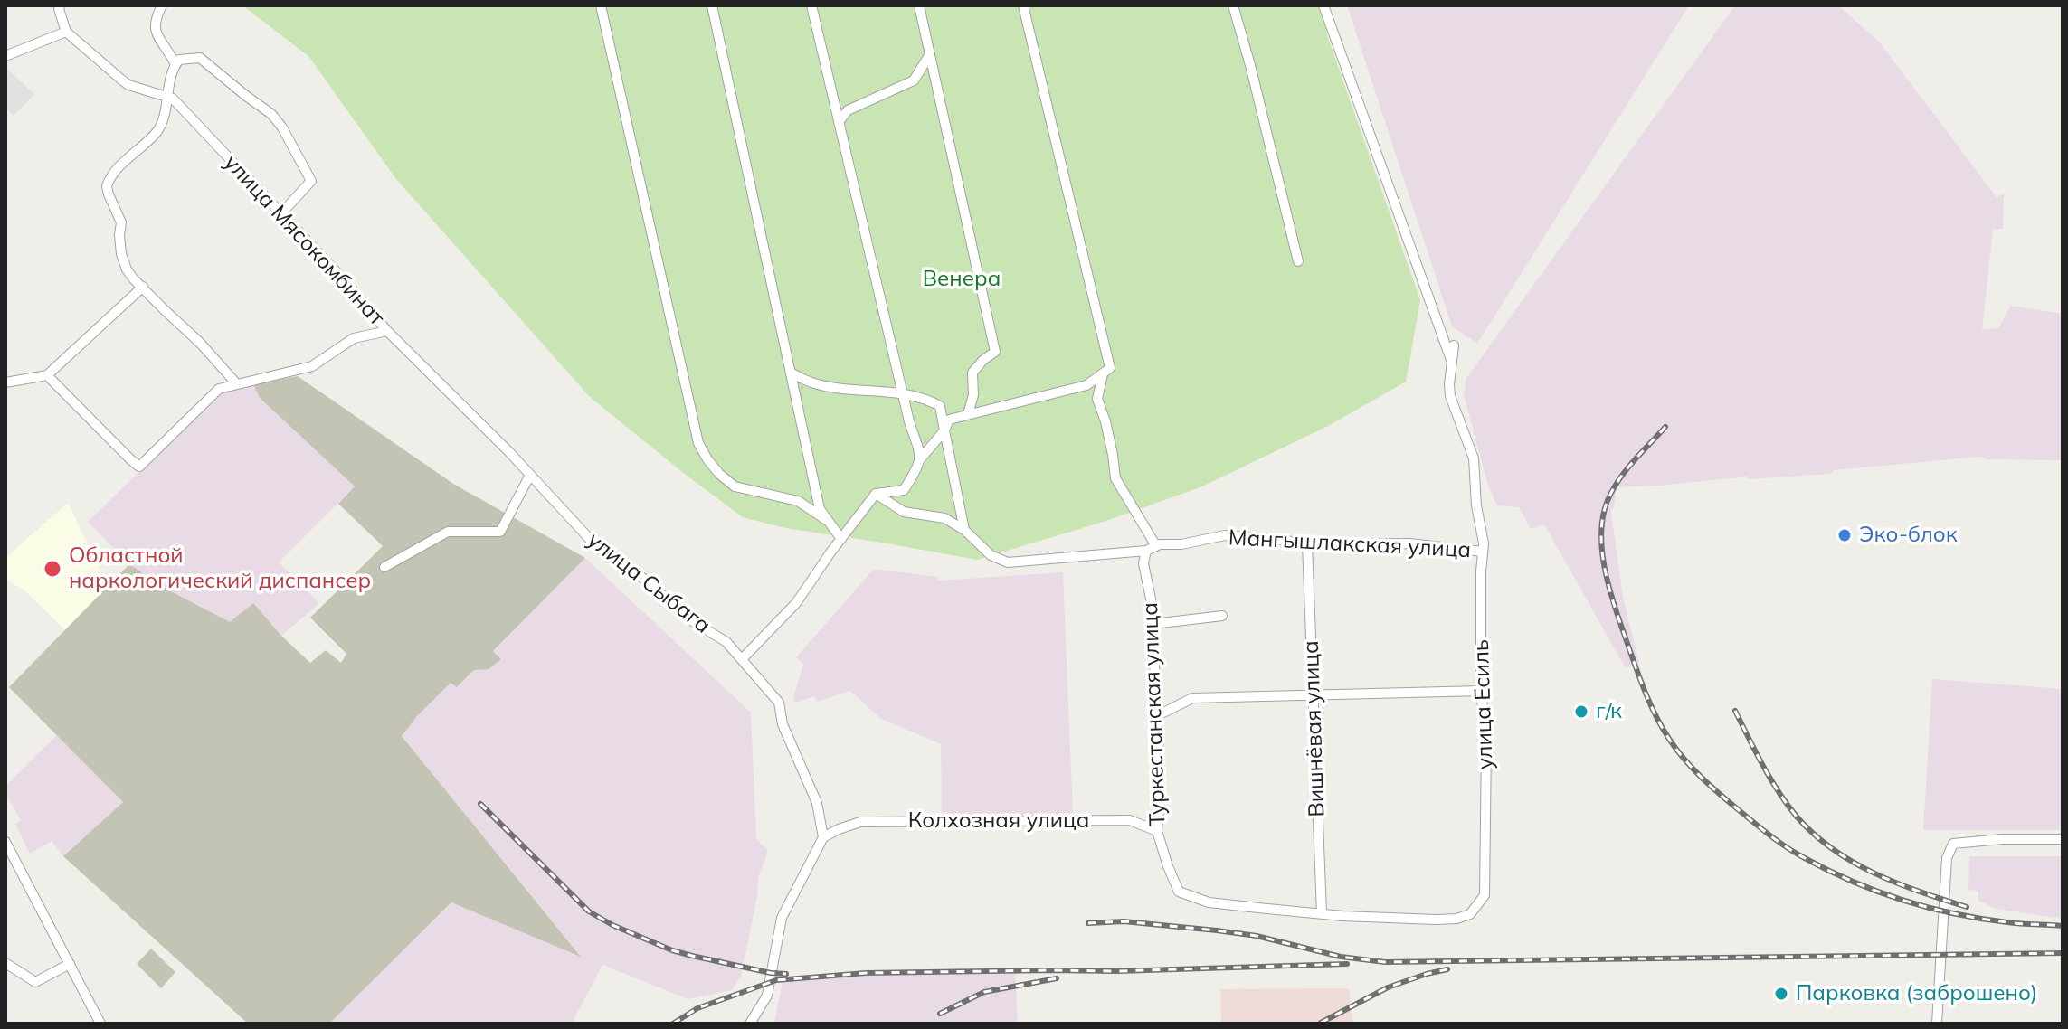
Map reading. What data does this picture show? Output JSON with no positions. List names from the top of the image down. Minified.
{"streets":{"street":["улица Мясокомбинат","Мангышлакская улица","улица Сыбага","улица Есиль","Туркестанская улица","Вишнёвая улица","Колхозная улица"]},"crossings":[["улица Мясокомбинат","улица Сыбага"],["Мангышлакская улица","улица Есиль"],["Мангышлакская улица","Туркестанская улица"],["Мангышлакская улица","Вишнёвая улица"],["улица Сыбага","Колхозная улица"],["улица Есиль","Туркестанская улица"],["улица Есиль","Вишнёвая улица"],["Туркестанская улица","Вишнёвая улица"],["Туркестанская улица","Колхозная улица"]],"parks":["Венера"],"places":["Эко-блок","Областной наркологический диспансер","г/к","Парковка (заброшено)"]}
